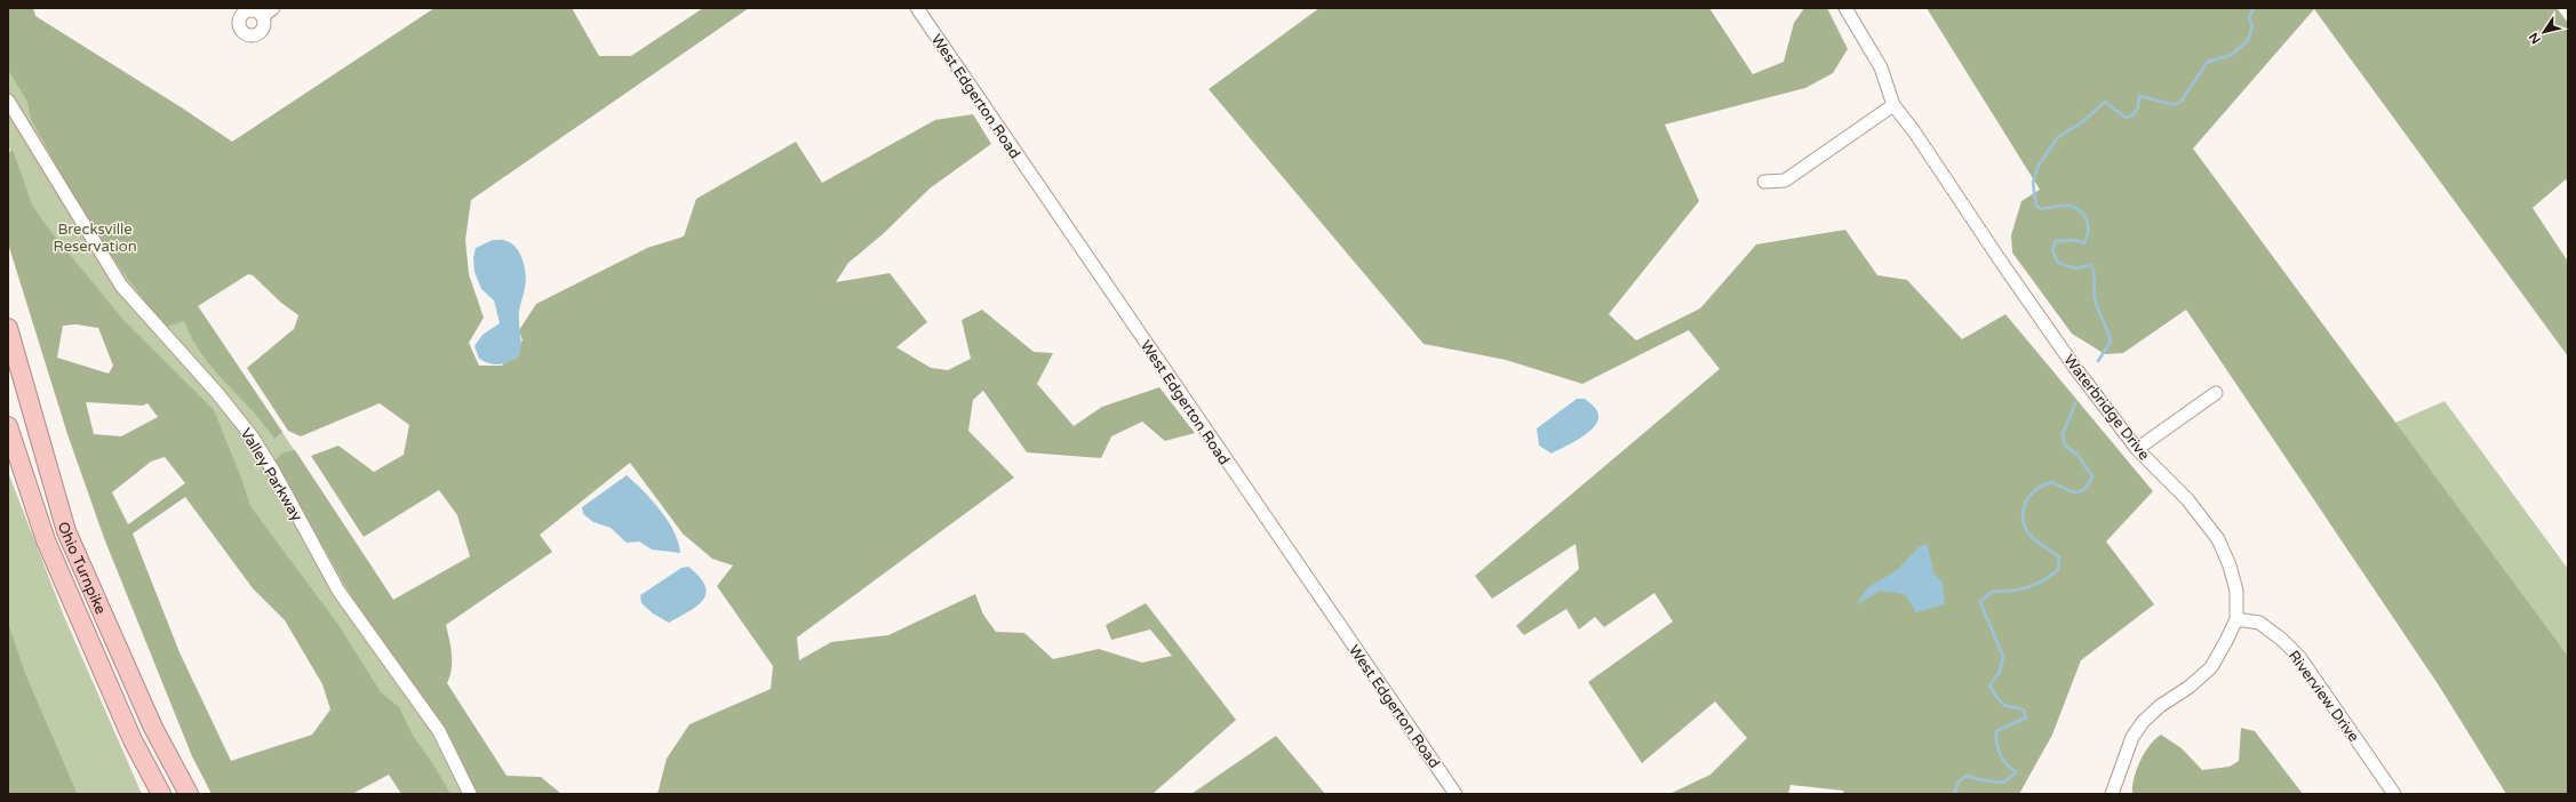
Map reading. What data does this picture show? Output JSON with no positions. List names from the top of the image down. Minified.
{"streets":{"highway":["Ohio Turnpike"],"street":["West Edgerton Road","Waterbridge Drive","Valley Parkway","Riverview Drive"]},"crossings":[["Waterbridge Drive","Riverview Drive"]],"parks":["Brecksville Reservation"],"north":"bottom left"}
